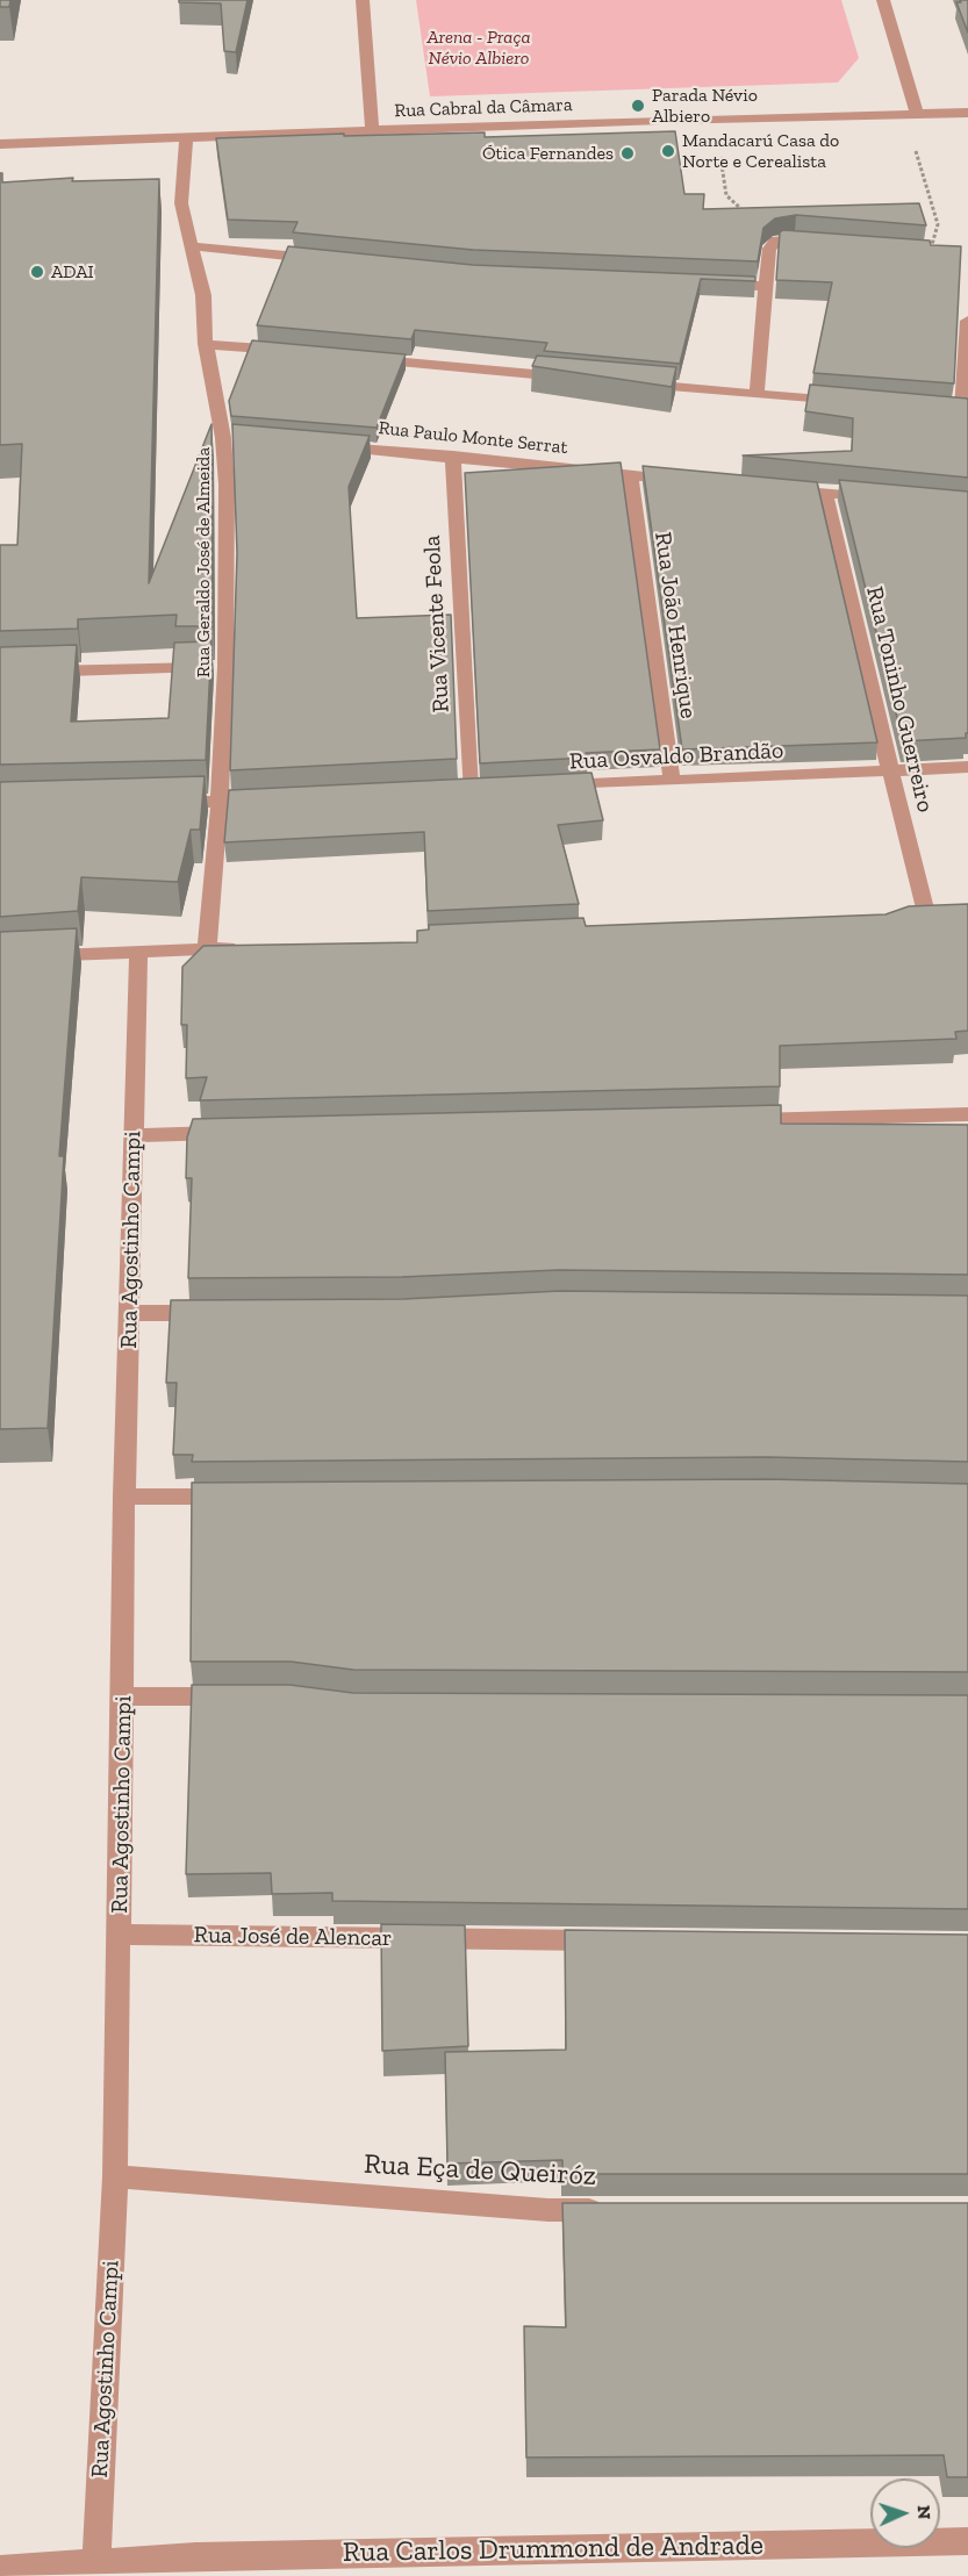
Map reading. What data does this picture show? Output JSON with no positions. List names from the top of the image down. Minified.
{"streets":{"street":["Rua Cabral da Câmara","Rua Paulo Monte Serrat","Rua Geraldo José de Almeida","Rua Vicente Feola","Rua João Henrique","Rua Toninho Guerreiro","Rua Osvaldo Brandão","Rua Agostinho Campi","Rua José de Alencar","Rua Eça de Queiróz","Rua Carlos Drummond de Andrade"]},"crossings":[["Rua Cabral da Câmara","Rua Geraldo José de Almeida"],["Rua Paulo Monte Serrat","Rua Vicente Feola"],["Rua Paulo Monte Serrat","Rua João Henrique"],["Rua João Henrique","Rua Osvaldo Brandão"],["Rua Toninho Guerreiro","Rua Osvaldo Brandão"],["Rua Agostinho Campi","Rua José de Alencar"],["Rua Agostinho Campi","Rua Eça de Queiróz"],["Rua Agostinho Campi","Rua Carlos Drummond de Andrade"]],"parks":["Arena - Praça Névio Albiero"],"places":["Parada Névio Albiero","Mandacarú Casa do Norte e Cerealista","Ótica Fernandes","ADAI"],"north":"right"}
